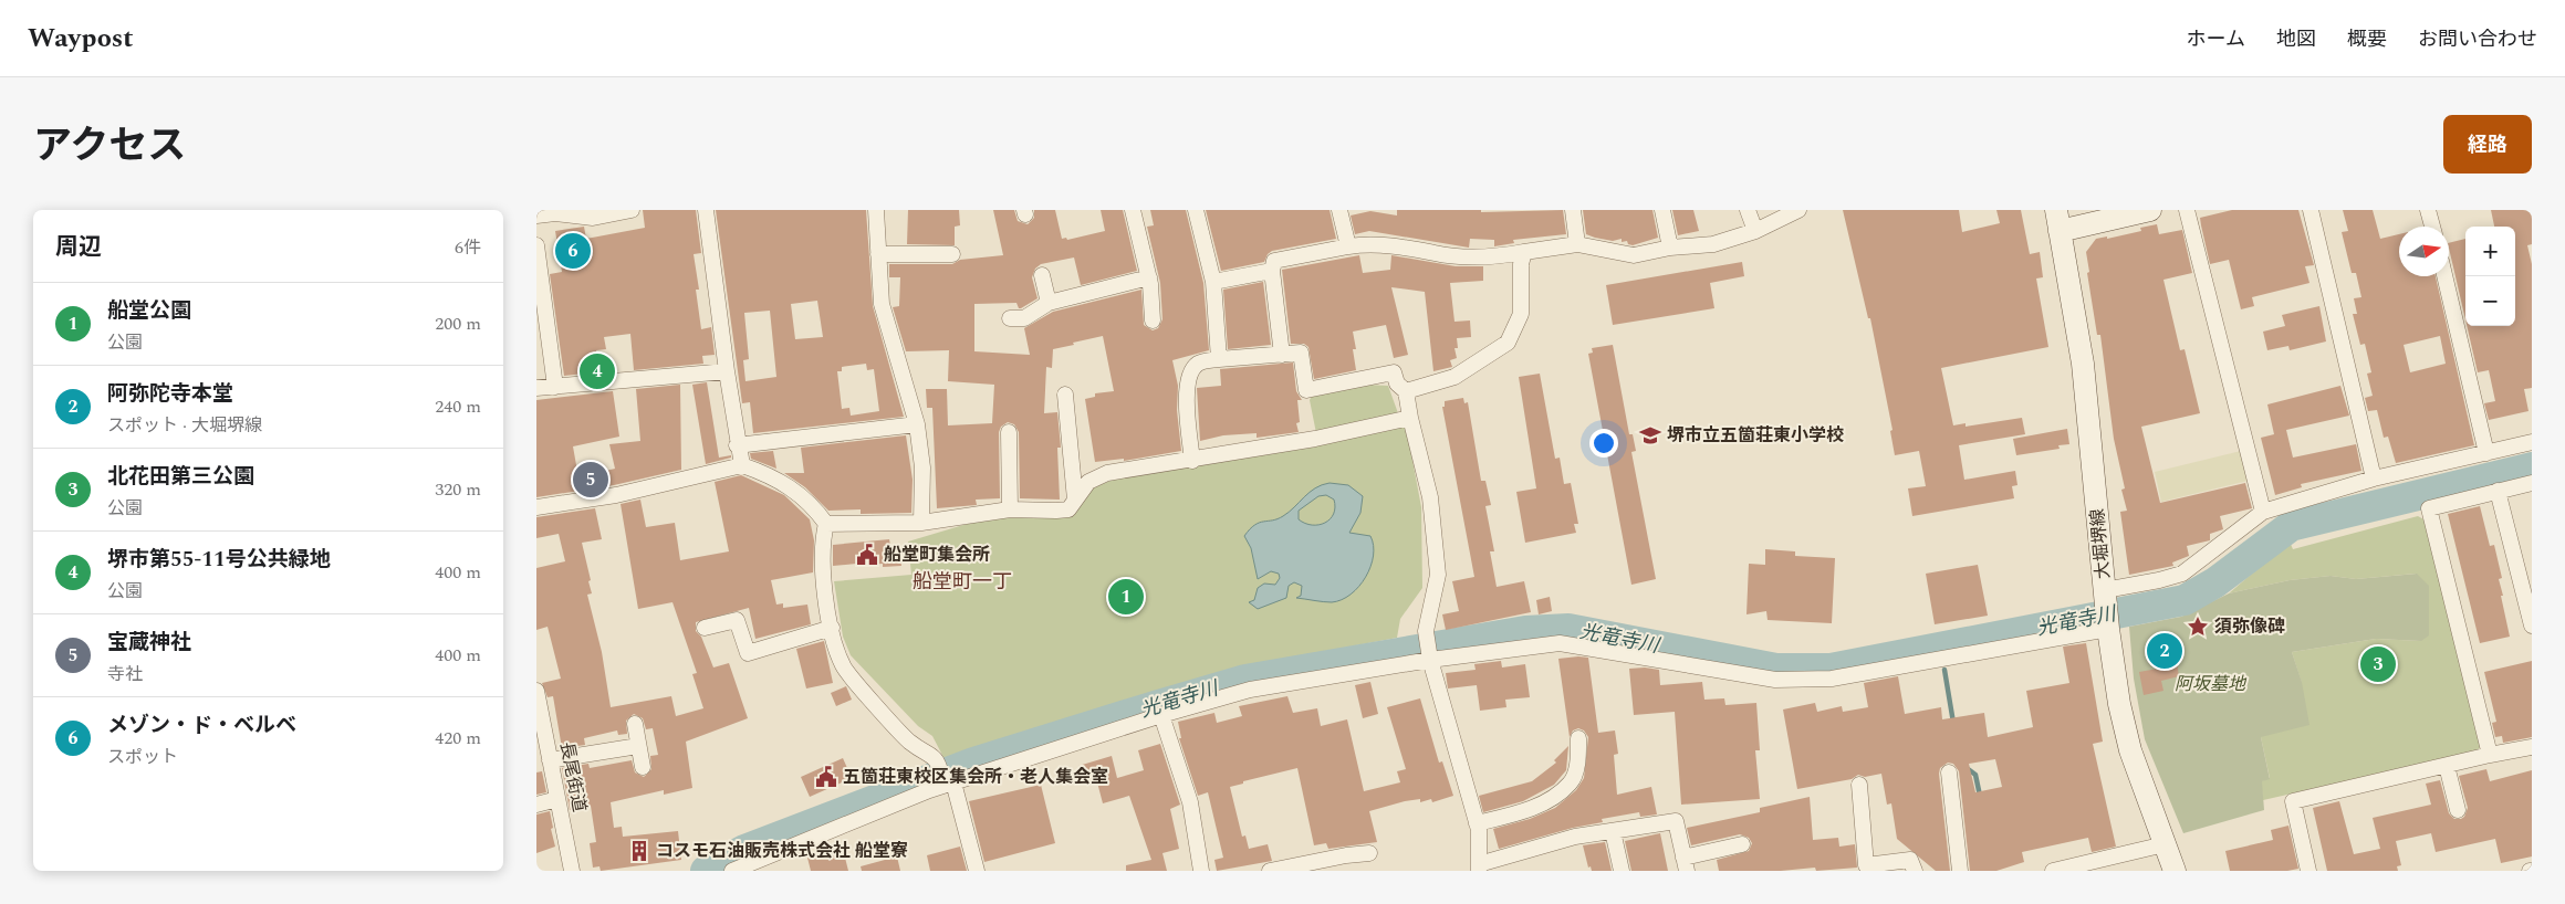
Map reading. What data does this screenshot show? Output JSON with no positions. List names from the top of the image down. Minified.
{"streets":{"main road":["大堀堺線"],"street":["長尾街道"]},"districts":["船堂町一丁"],"water":["光竜寺川"],"parks":["阿坂墓地"],"places":{"school or university":["堺市立五箇荘東小学校"],"public building":["船堂町集会所","五箇荘東校区集会所・老人集会室"],"place":["須弥像碑"],"building":["コスモ石油販売株式会社 船堂寮"]},"north":"right","page":{"header":"Waypost","nav":["ホーム","地図","概要","お問い合わせ"],"title":"アクセス","buttons":"経路","heading":["周辺","6件"],"map_buttons":["+","−"],"pins":["6","4","5","1","2","3"],"list":[{"mark":"1","name":"船堂公園","note":"公園","value":"200 m"},{"mark":"2","name":"阿弥陀寺本堂","note":"スポット · 大堀堺線","value":"240 m"},{"mark":"3","name":"北花田第三公園","note":"公園","value":"320 m"},{"mark":"4","name":"堺市第55-11号公共緑地","note":"公園","value":"400 m"},{"mark":"5","name":"宝蔵神社","note":"寺社","value":"400 m"},{"mark":"6","name":"メゾン・ド・ベルベ","note":"スポット","value":"420 m"}]}}
